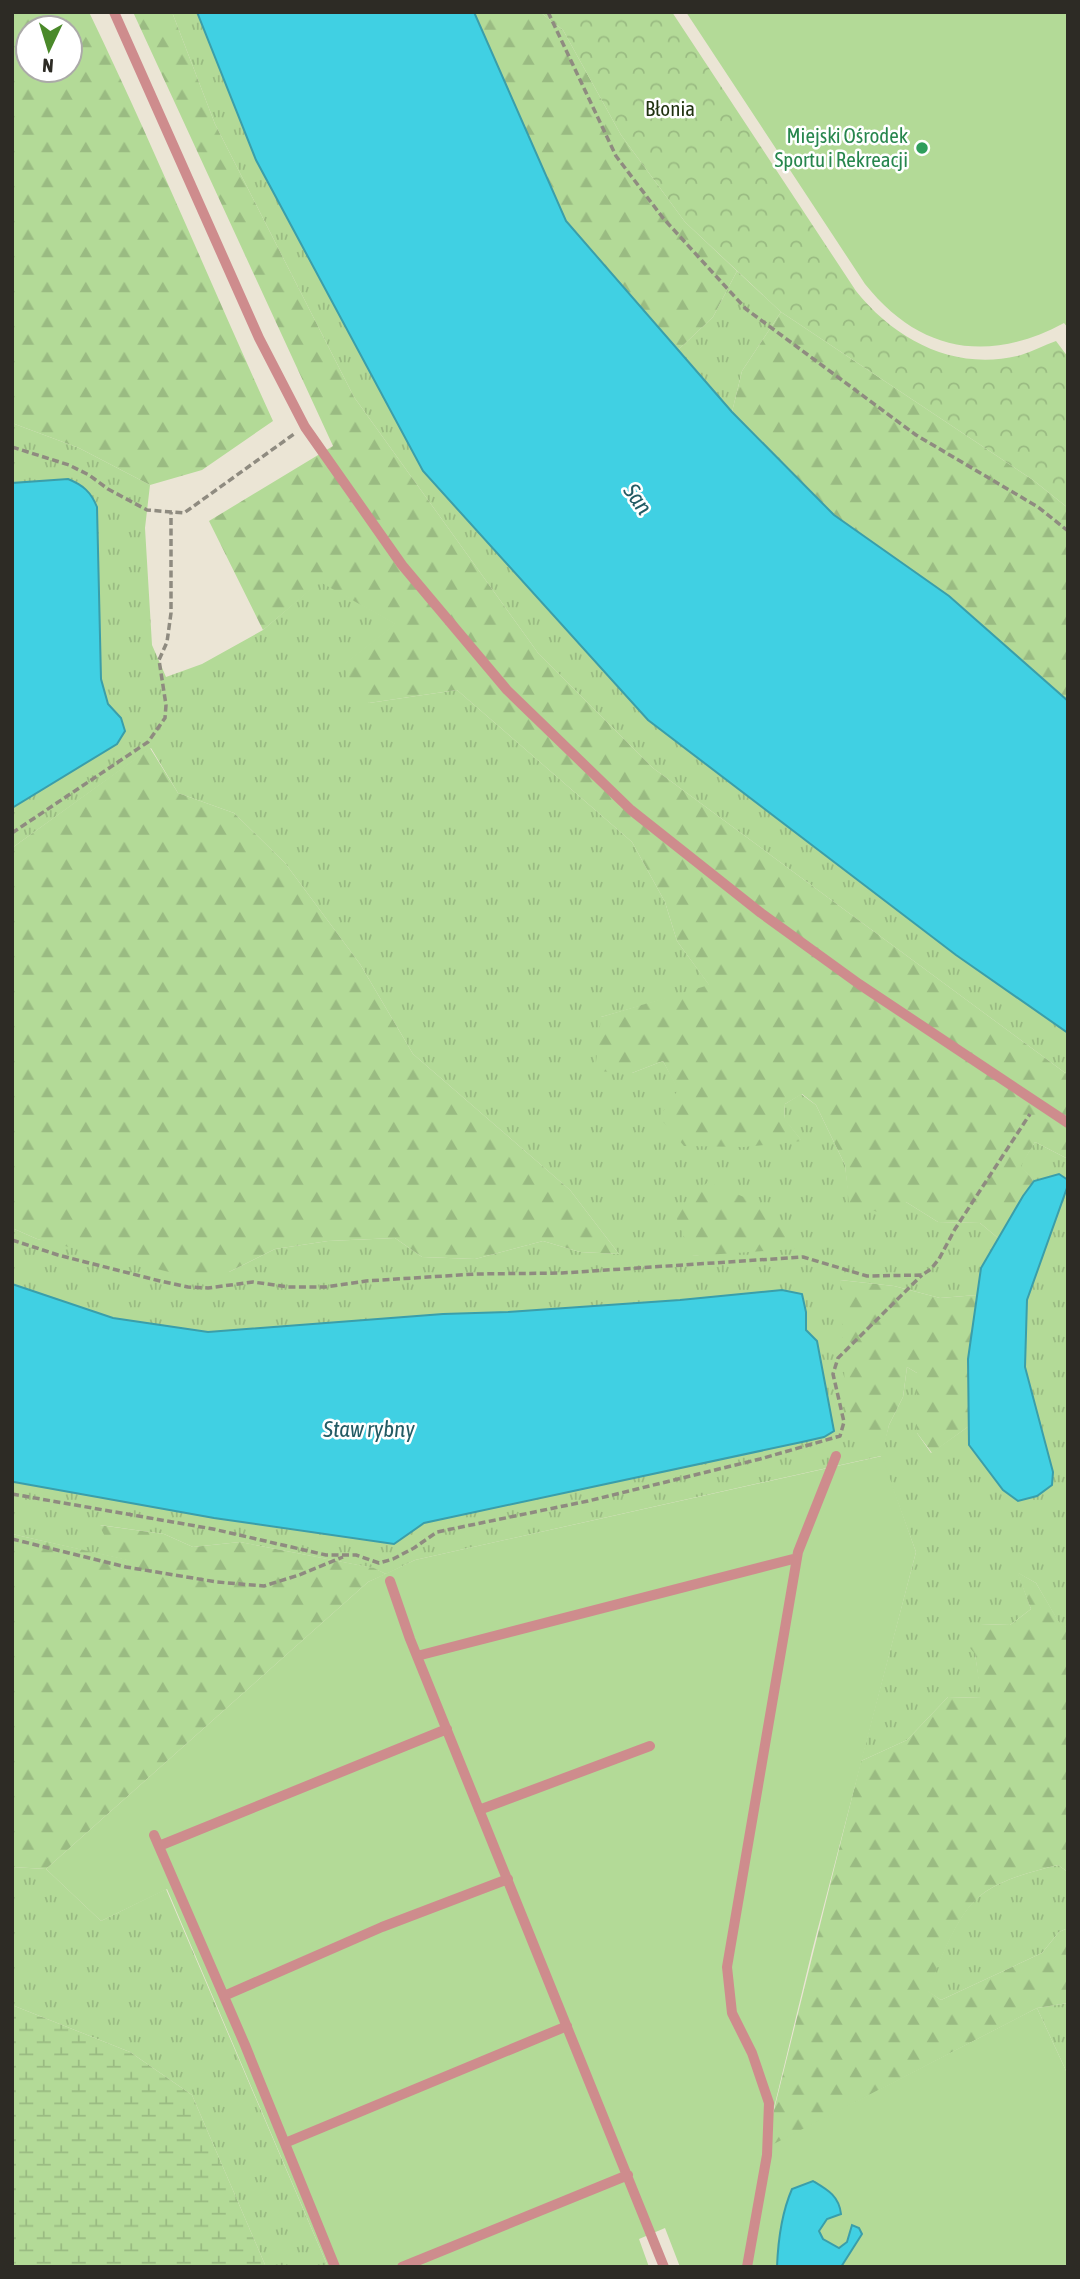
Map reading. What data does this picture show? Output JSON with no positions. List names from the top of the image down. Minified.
{"water":["San","Staw rybny"],"parks":["Błonia"],"places":["Miejski Ośrodek Sportu i Rekreacji"],"north":"bottom"}
